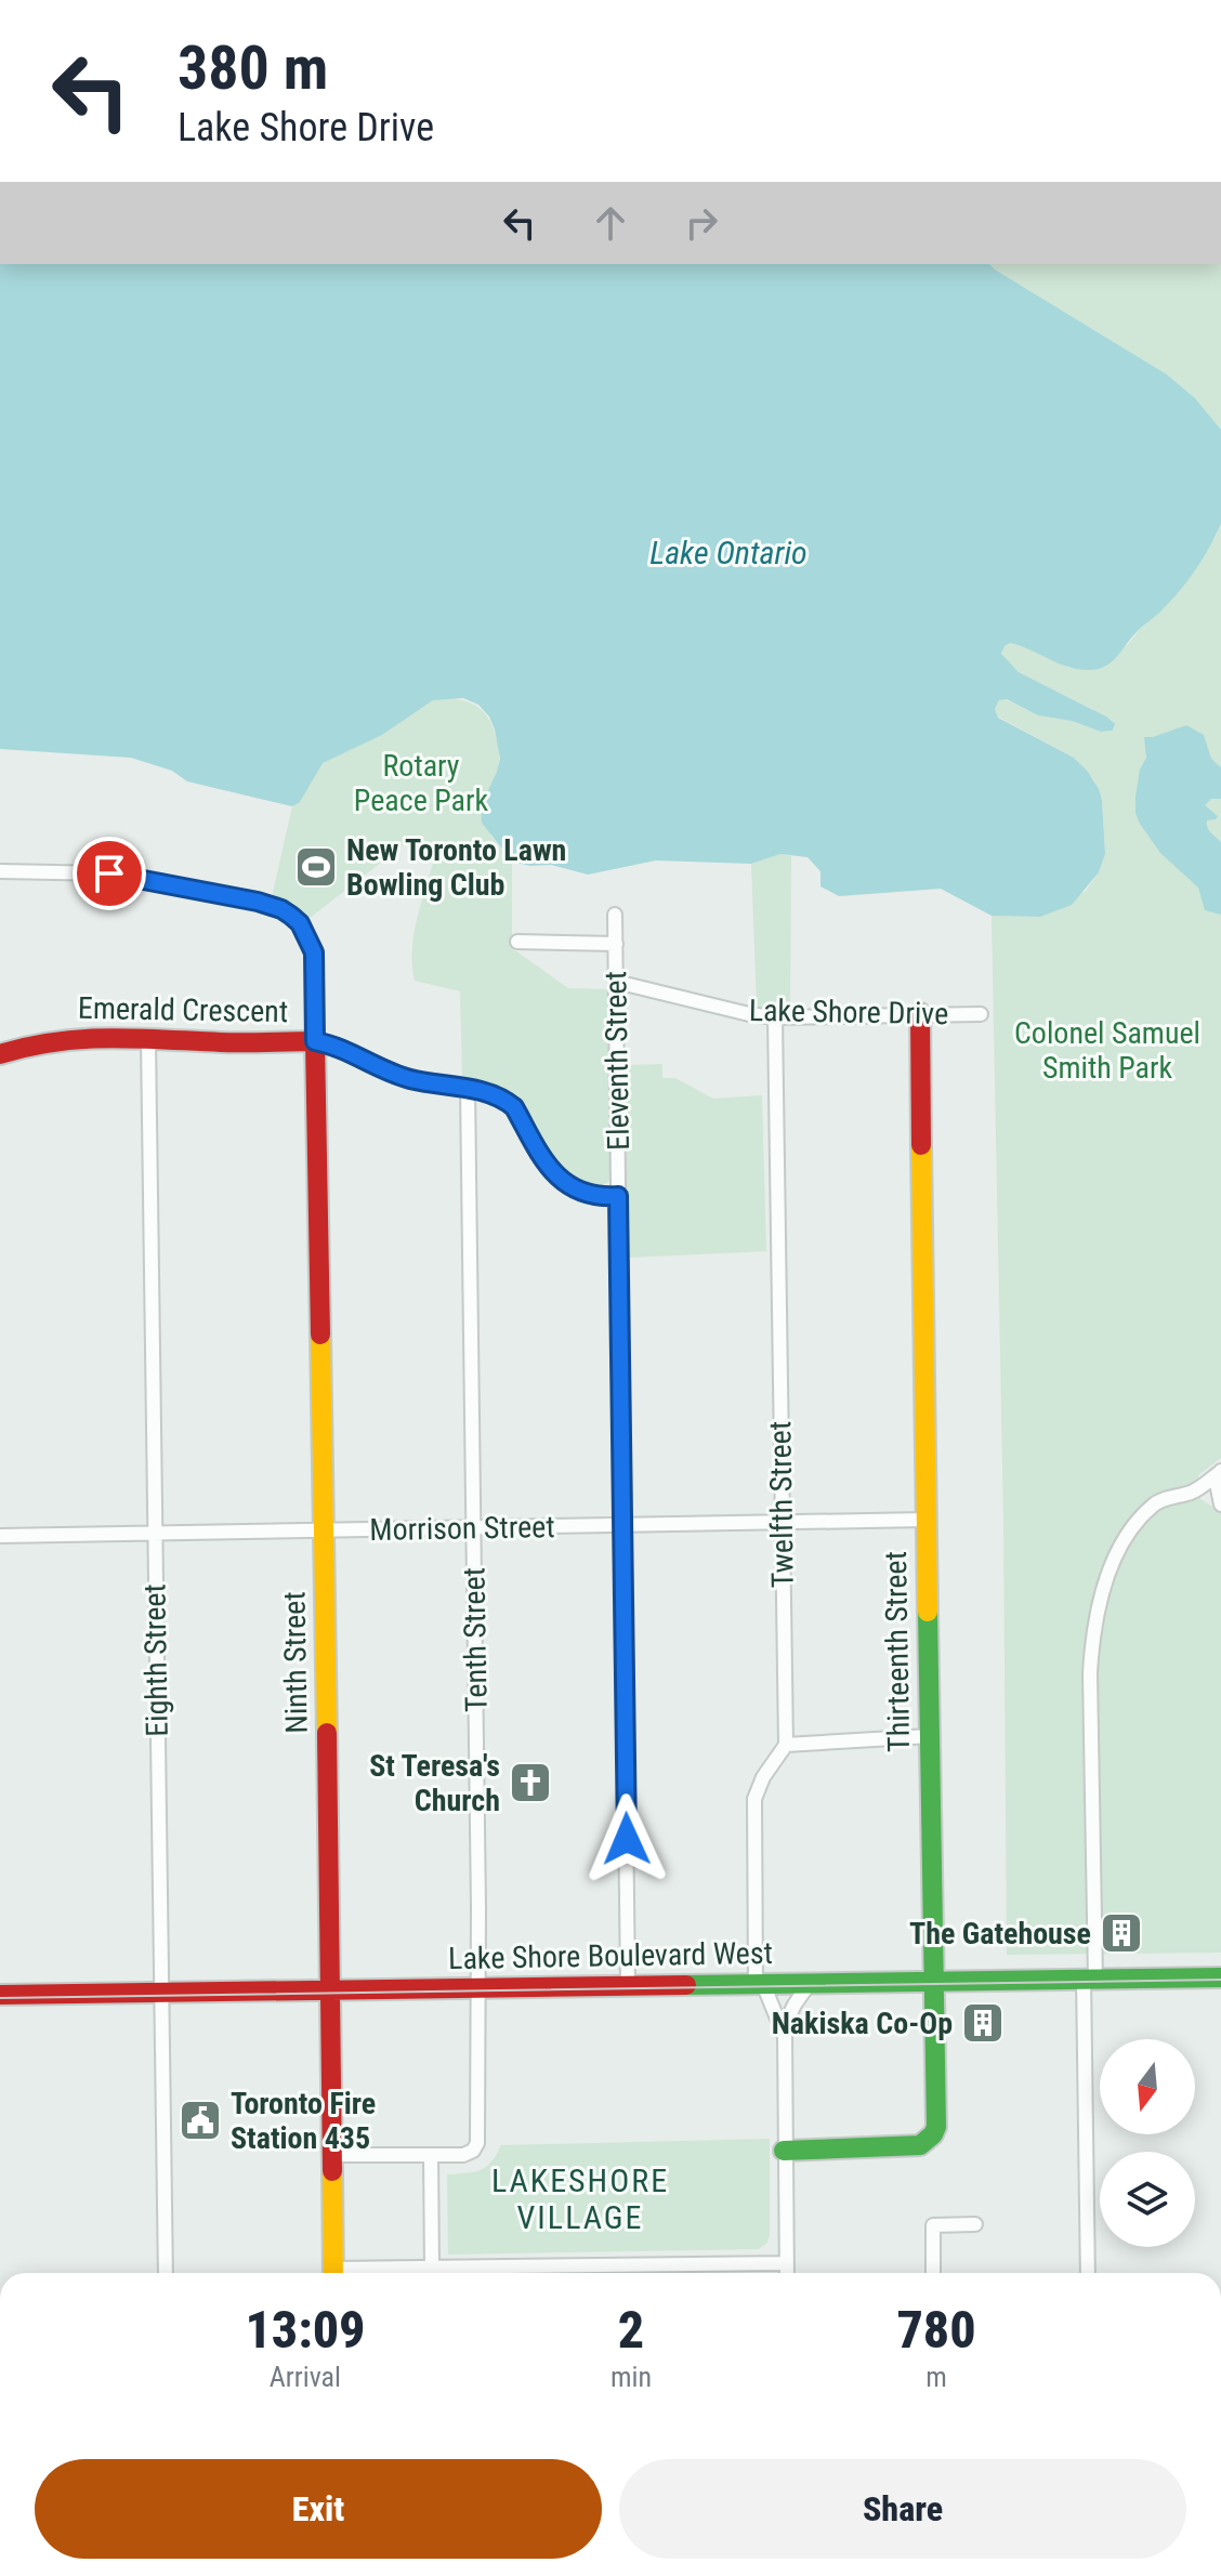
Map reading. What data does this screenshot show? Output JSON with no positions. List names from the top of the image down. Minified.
{"streets":{"street":["Emerald Crescent","Lake Shore Drive","Eleventh Street","Twelfth Street","Morrison Street","Tenth Street","Thirteenth Street","Eighth Street","Ninth Street","Lake Shore Boulevard West"]},"crossings":[["Emerald Crescent","Eighth Street"],["Emerald Crescent","Ninth Street"],["Lake Shore Drive","Eleventh Street"],["Lake Shore Drive","Twelfth Street"],["Lake Shore Drive","Thirteenth Street"],["Eleventh Street","Morrison Street"],["Eleventh Street","Lake Shore Boulevard West"],["Twelfth Street","Morrison Street"],["Morrison Street","Tenth Street"],["Morrison Street","Thirteenth Street"],["Morrison Street","Eighth Street"],["Morrison Street","Ninth Street"],["Tenth Street","Ninth Street"],["Tenth Street","Lake Shore Boulevard West"],["Thirteenth Street","Lake Shore Boulevard West"],["Eighth Street","Lake Shore Boulevard West"],["Ninth Street","Lake Shore Boulevard West"]],"districts":["LAKESHORE VILLAGE"],"water":["Lake Ontario"],"parks":["Rotary Peace Park","Colonel Samuel Smith Park"],"places":{"sports":["New Toronto Lawn Bowling Club"],"church":["St Teresa's Church"],"building":["The Gatehouse","Nakiska Co-Op"],"public building":["Toronto Fire Station 435"]},"north":"bottom","page":{"turn":["380 m","Lake Shore Drive"],"eta":["13:09","Arrival","2","min","780","m"],"buttons":["Exit","Share"]}}
